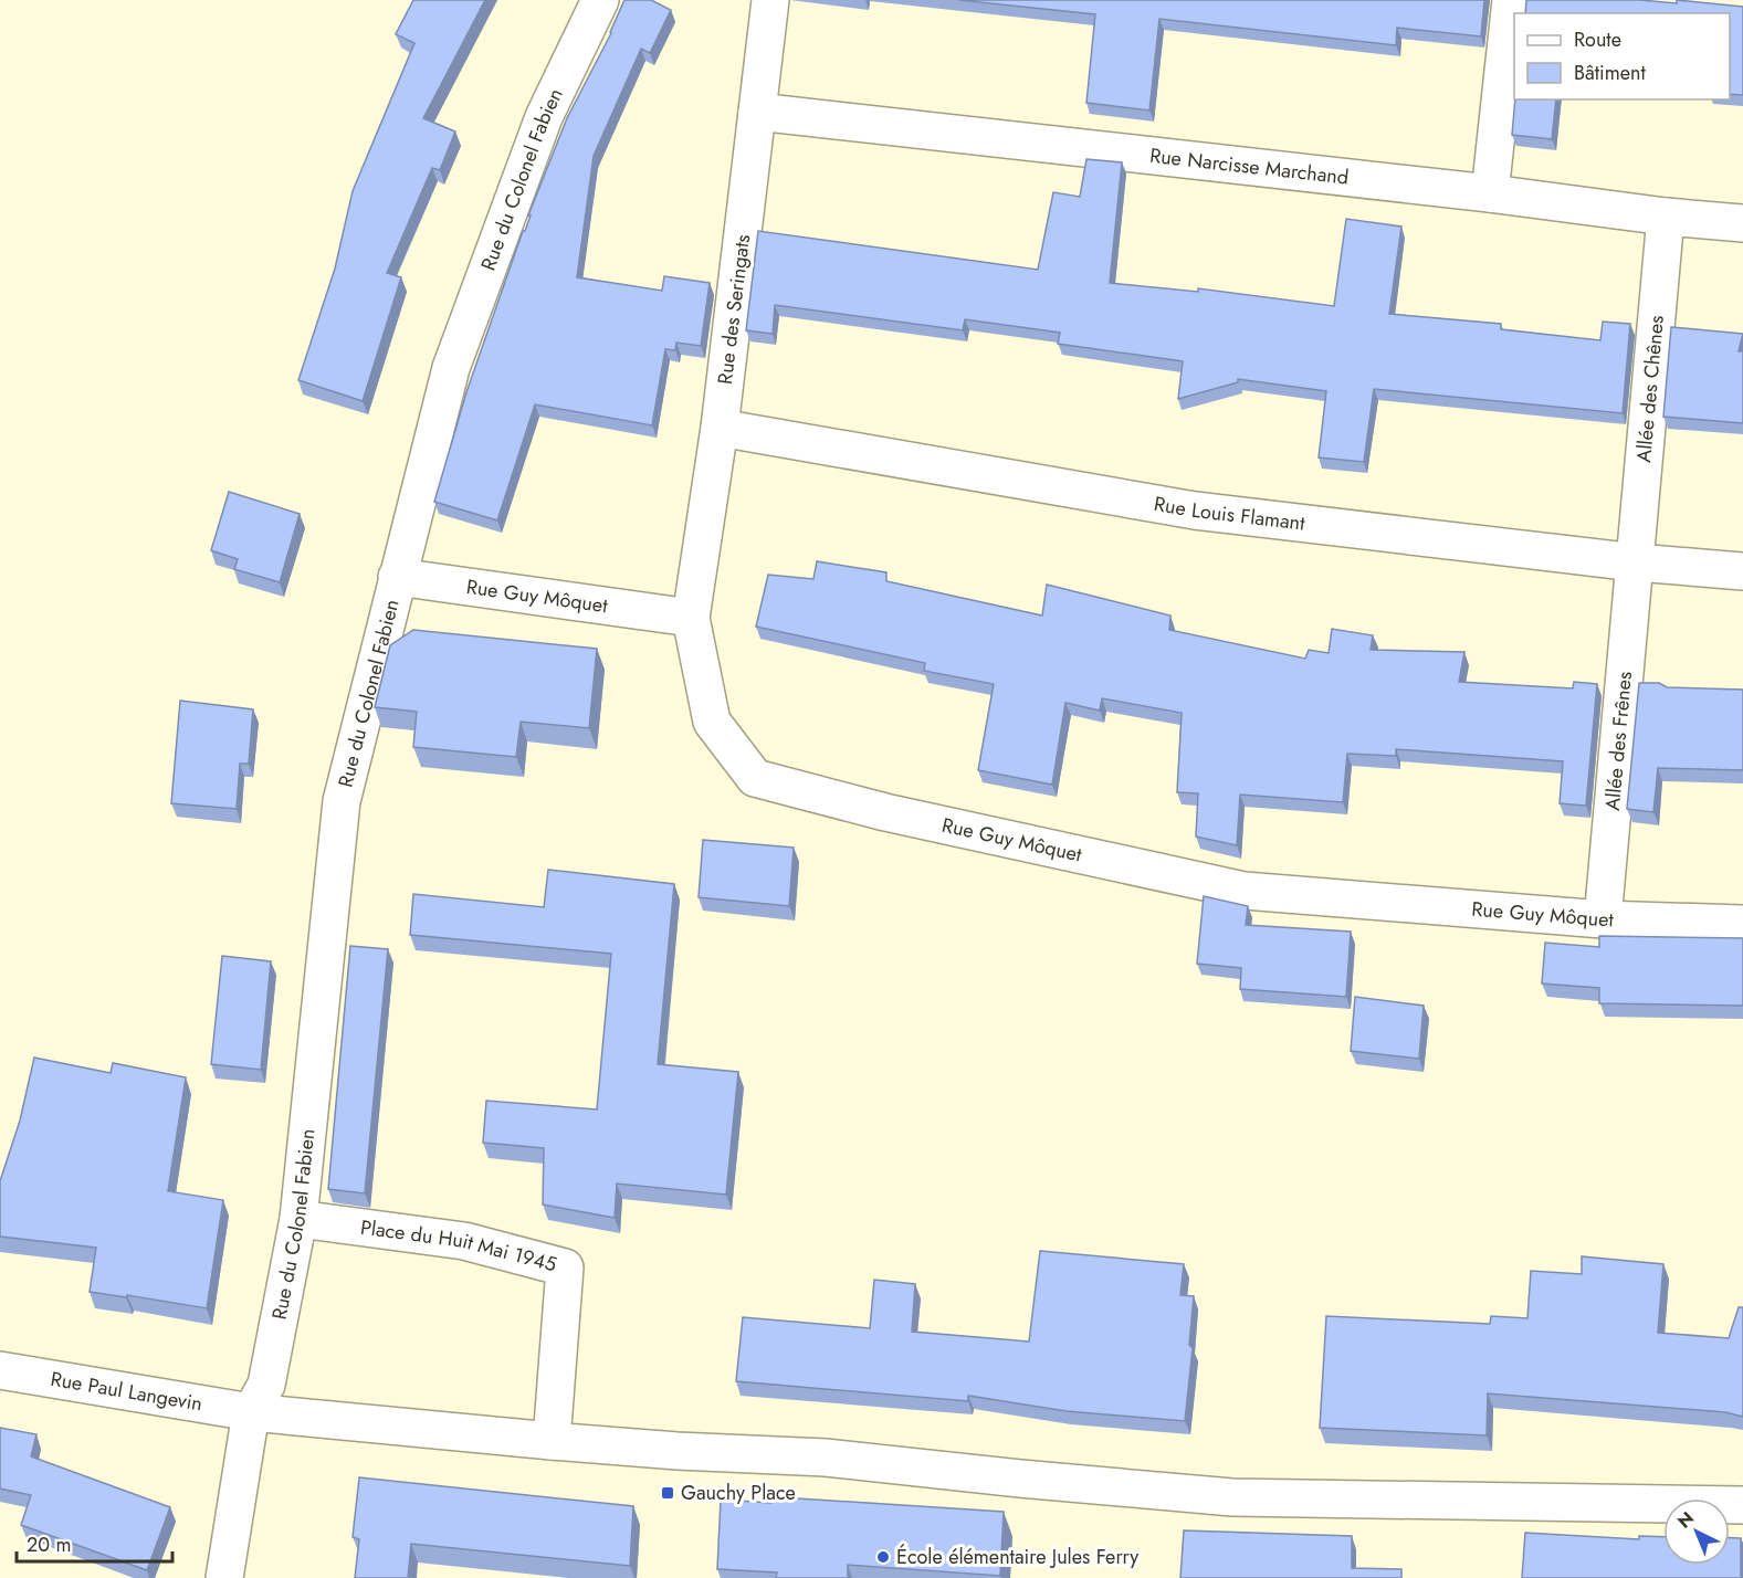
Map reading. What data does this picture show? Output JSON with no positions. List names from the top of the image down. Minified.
{"streets":{"street":["Rue Narcisse Marchand","Rue du Colonel Fabien","Rue des Seringats","Allée des Chênes","Rue Louis Flamant","Rue Guy Môquet","Allée des Frênes","Place du Huit Mai 1945","Rue Paul Langevin"]},"crossings":[["Rue Narcisse Marchand","Rue des Seringats"],["Rue Narcisse Marchand","Allée des Chênes"],["Rue du Colonel Fabien","Rue Guy Môquet"],["Rue du Colonel Fabien","Place du Huit Mai 1945"],["Rue du Colonel Fabien","Rue Paul Langevin"],["Rue des Seringats","Rue Louis Flamant"],["Rue des Seringats","Rue Guy Môquet"],["Allée des Chênes","Rue Louis Flamant"],["Allée des Chênes","Allée des Frênes"],["Rue Louis Flamant","Allée des Frênes"],["Rue Guy Môquet","Allée des Frênes"],["Place du Huit Mai 1945","Rue Paul Langevin"]],"places":{"transit":["Gauchy Place"],"other":["École élémentaire Jules Ferry"]},"legend":["Route","Bâtiment"],"scale_bar":"20 m","north":"top left"}
